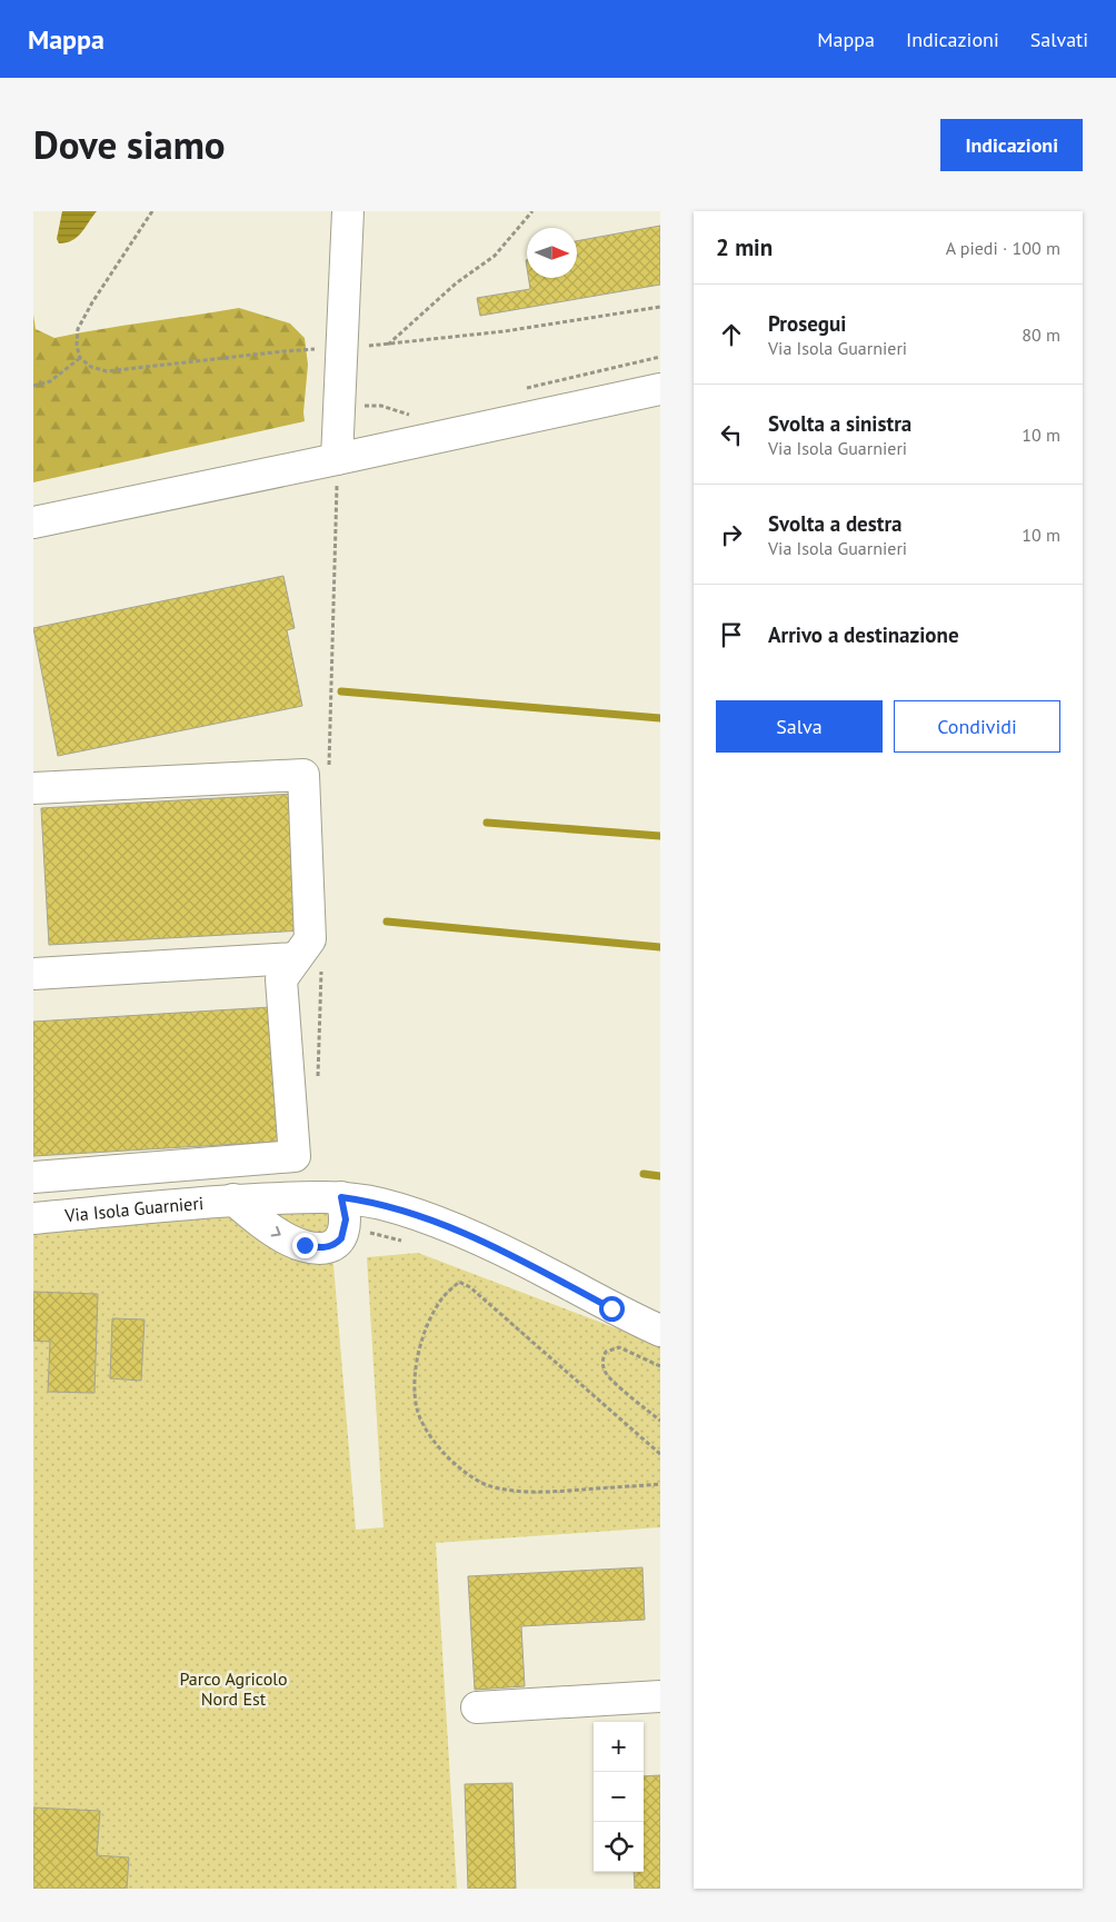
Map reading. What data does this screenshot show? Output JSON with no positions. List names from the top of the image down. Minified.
{"streets":{"street":["Via Isola Guarnieri"]},"parks":["Parco Agricolo Nord Est"],"north":"right","page":{"header":"Mappa","nav":["Mappa","Indicazioni","Salvati"],"title":"Dove siamo","buttons":["Indicazioni",["Salva","Condividi"]],"heading":["2 min","A piedi · 100 m"],"list":[["Prosegui","Via Isola Guarnieri","80 m"],["Svolta a sinistra","Via Isola Guarnieri","10 m"],["Svolta a destra","Via Isola Guarnieri","10 m"],"Arrivo a destinazione"],"map_buttons":["+","−"]}}
